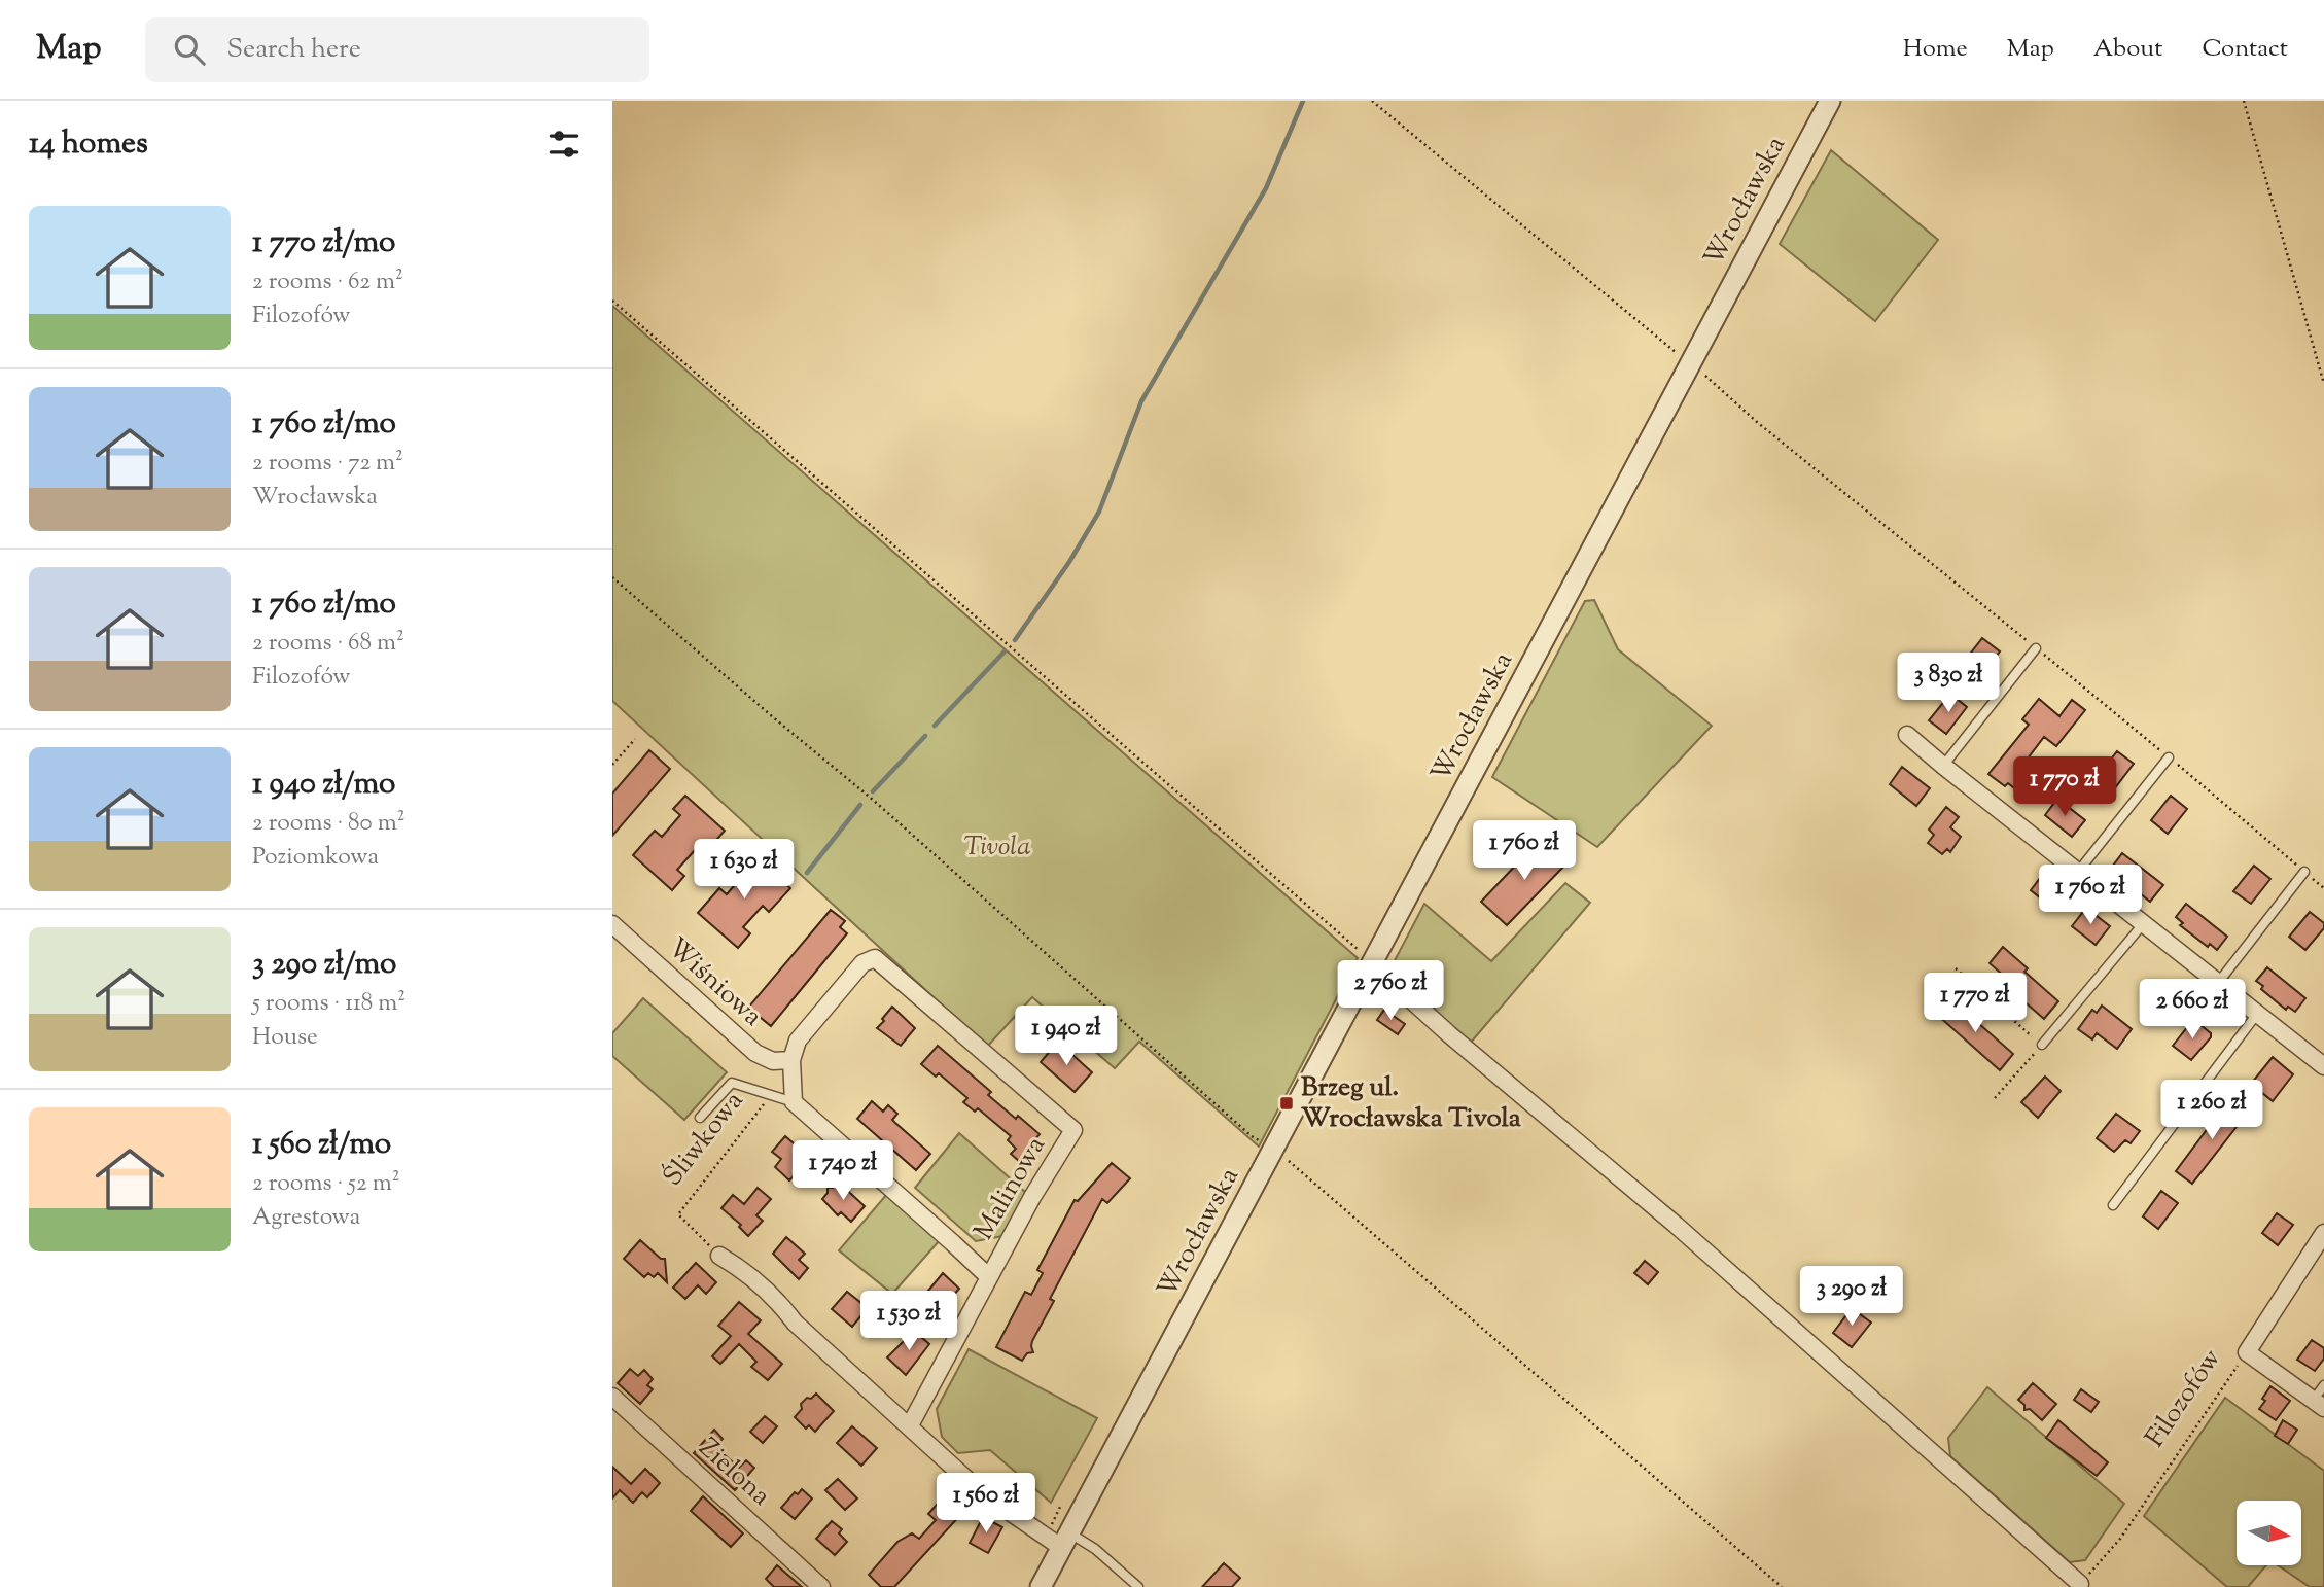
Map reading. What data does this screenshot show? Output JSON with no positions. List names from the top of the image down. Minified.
{"streets":{"street":["Wrocławska","Wiśniowa","Malinowa","Filozofów","Zielona"],"path":["Śliwkowa"]},"crossings":[["Wiśniowa","Malinowa"]],"parks":["Tivola"],"places":{"transit":["Brzeg ul. Wrocławska Tivola"]},"north":"right","page":{"header":"Map","search":"Search here","nav":["Home","Map","About","Contact"],"heading":"14 homes","list":[{"name":"1 770 zł/mo","note":"2 rooms · 62 m² · Filozofów"},{"name":"1 760 zł/mo","note":"2 rooms · 72 m² · Wrocławska"},{"name":"1 760 zł/mo","note":"2 rooms · 68 m² · Filozofów"},{"name":"1 940 zł/mo","note":"2 rooms · 80 m² · Poziomkowa"},{"name":"3 290 zł/mo","note":"5 rooms · 118 m² · House"},{"name":"1 560 zł/mo","note":"2 rooms · 52 m² · Agrestowa"}],"price":["3 830 zł","1 770 zł","1 760 zł","1 630 zł","1 760 zł","2 760 zł","1 770 zł","2 660 zł","1 940 zł","1 260 zł","1 740 zł","3 290 zł","1 530 zł","1 560 zł"]}}
